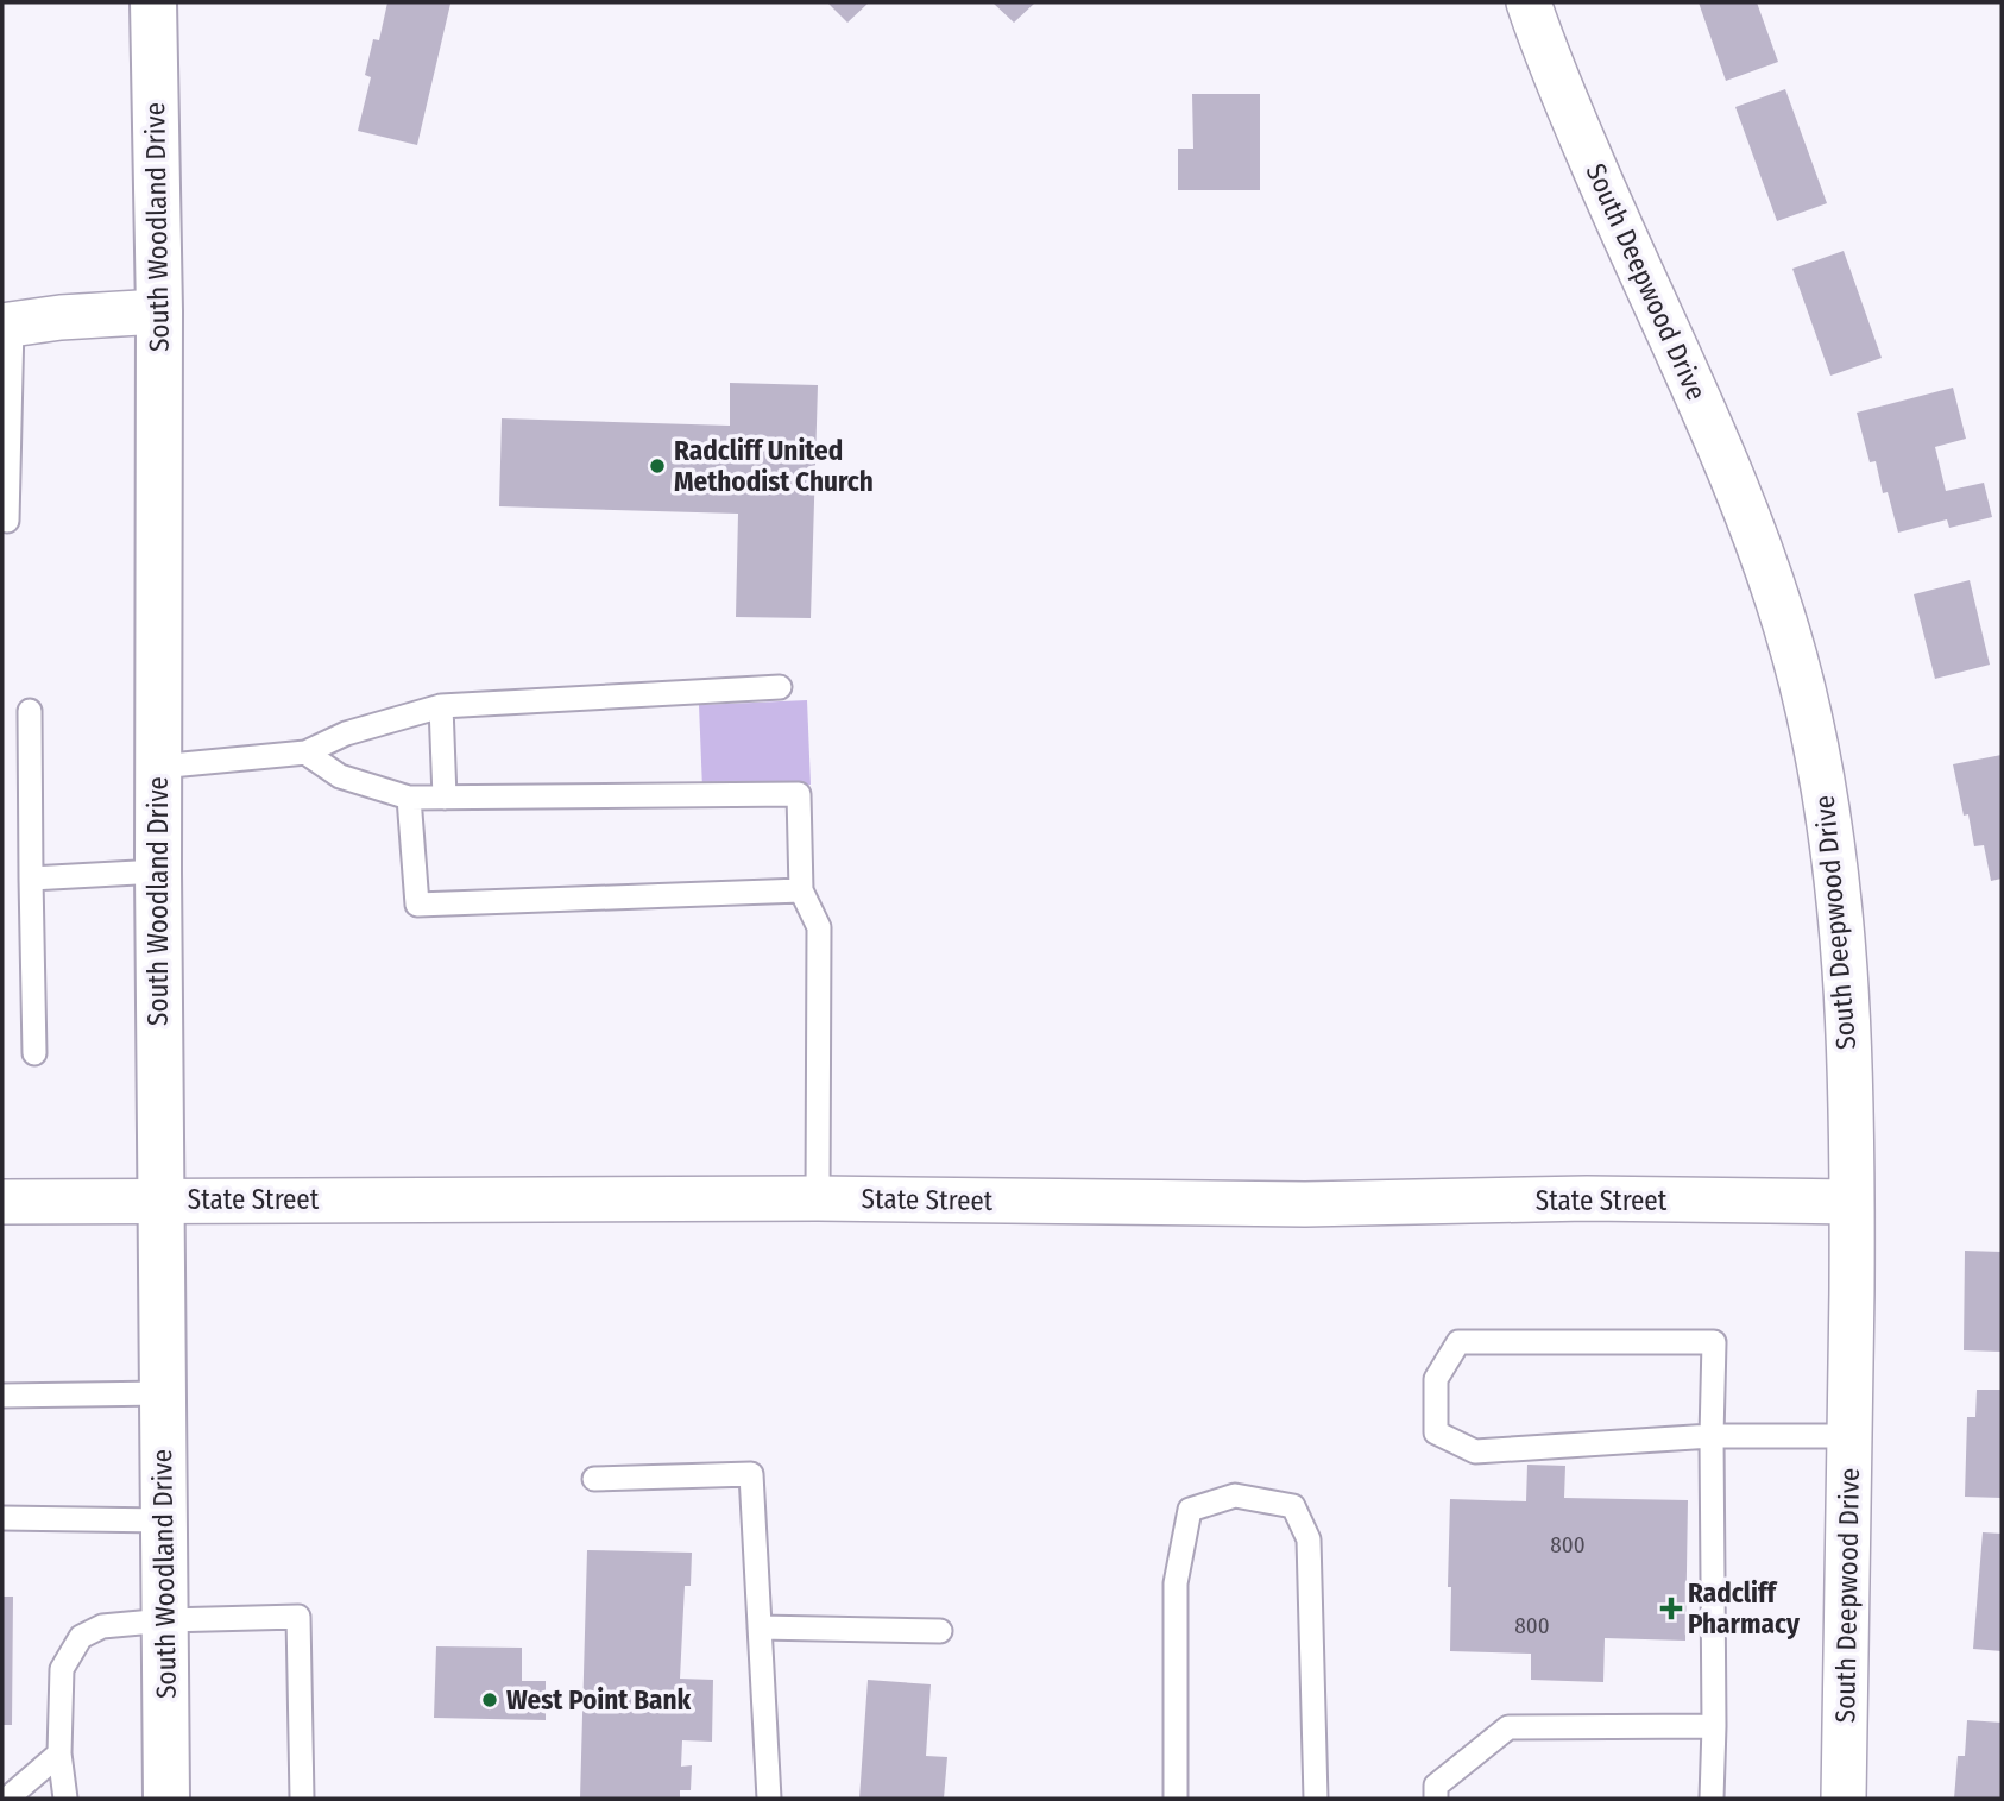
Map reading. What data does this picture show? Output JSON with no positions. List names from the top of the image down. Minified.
{"streets":{"street":["South Woodland Drive","South Deepwood Drive","State Street"]},"crossings":[["South Woodland Drive","State Street"],["South Deepwood Drive","State Street"]],"places":{"other":["Radcliff United Methodist Church","West Point Bank"],"health":["Radcliff Pharmacy"]},"house_numbers":["800","800"]}
